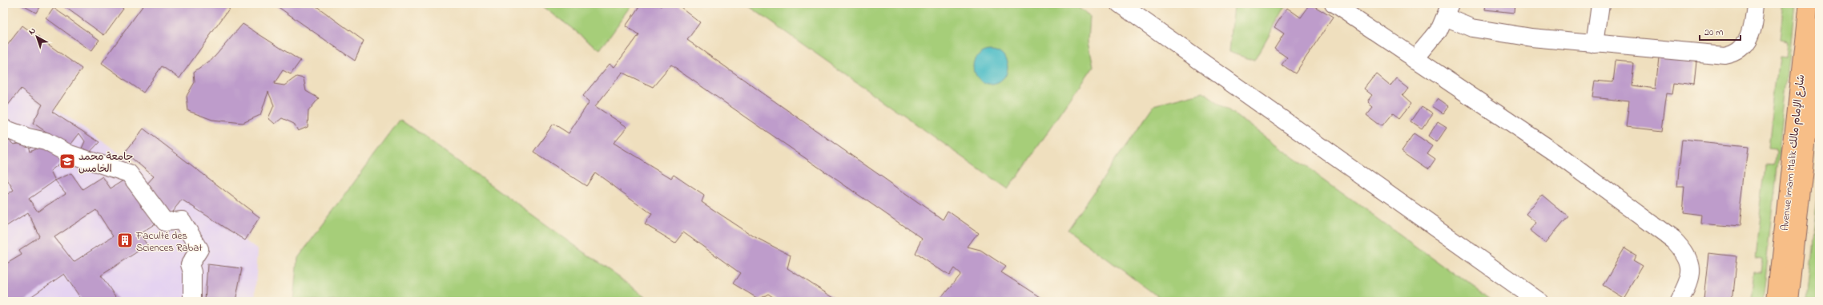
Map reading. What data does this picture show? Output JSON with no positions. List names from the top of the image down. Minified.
{"streets":{"main road":["Avenue Imam Malik شارع الإمام مالك"]},"places":{"school or university":["جامعة محمد الخامس"],"building":["Faculté des Sciences Rabat"]},"scale_bar":"20 m","north":"top left"}
